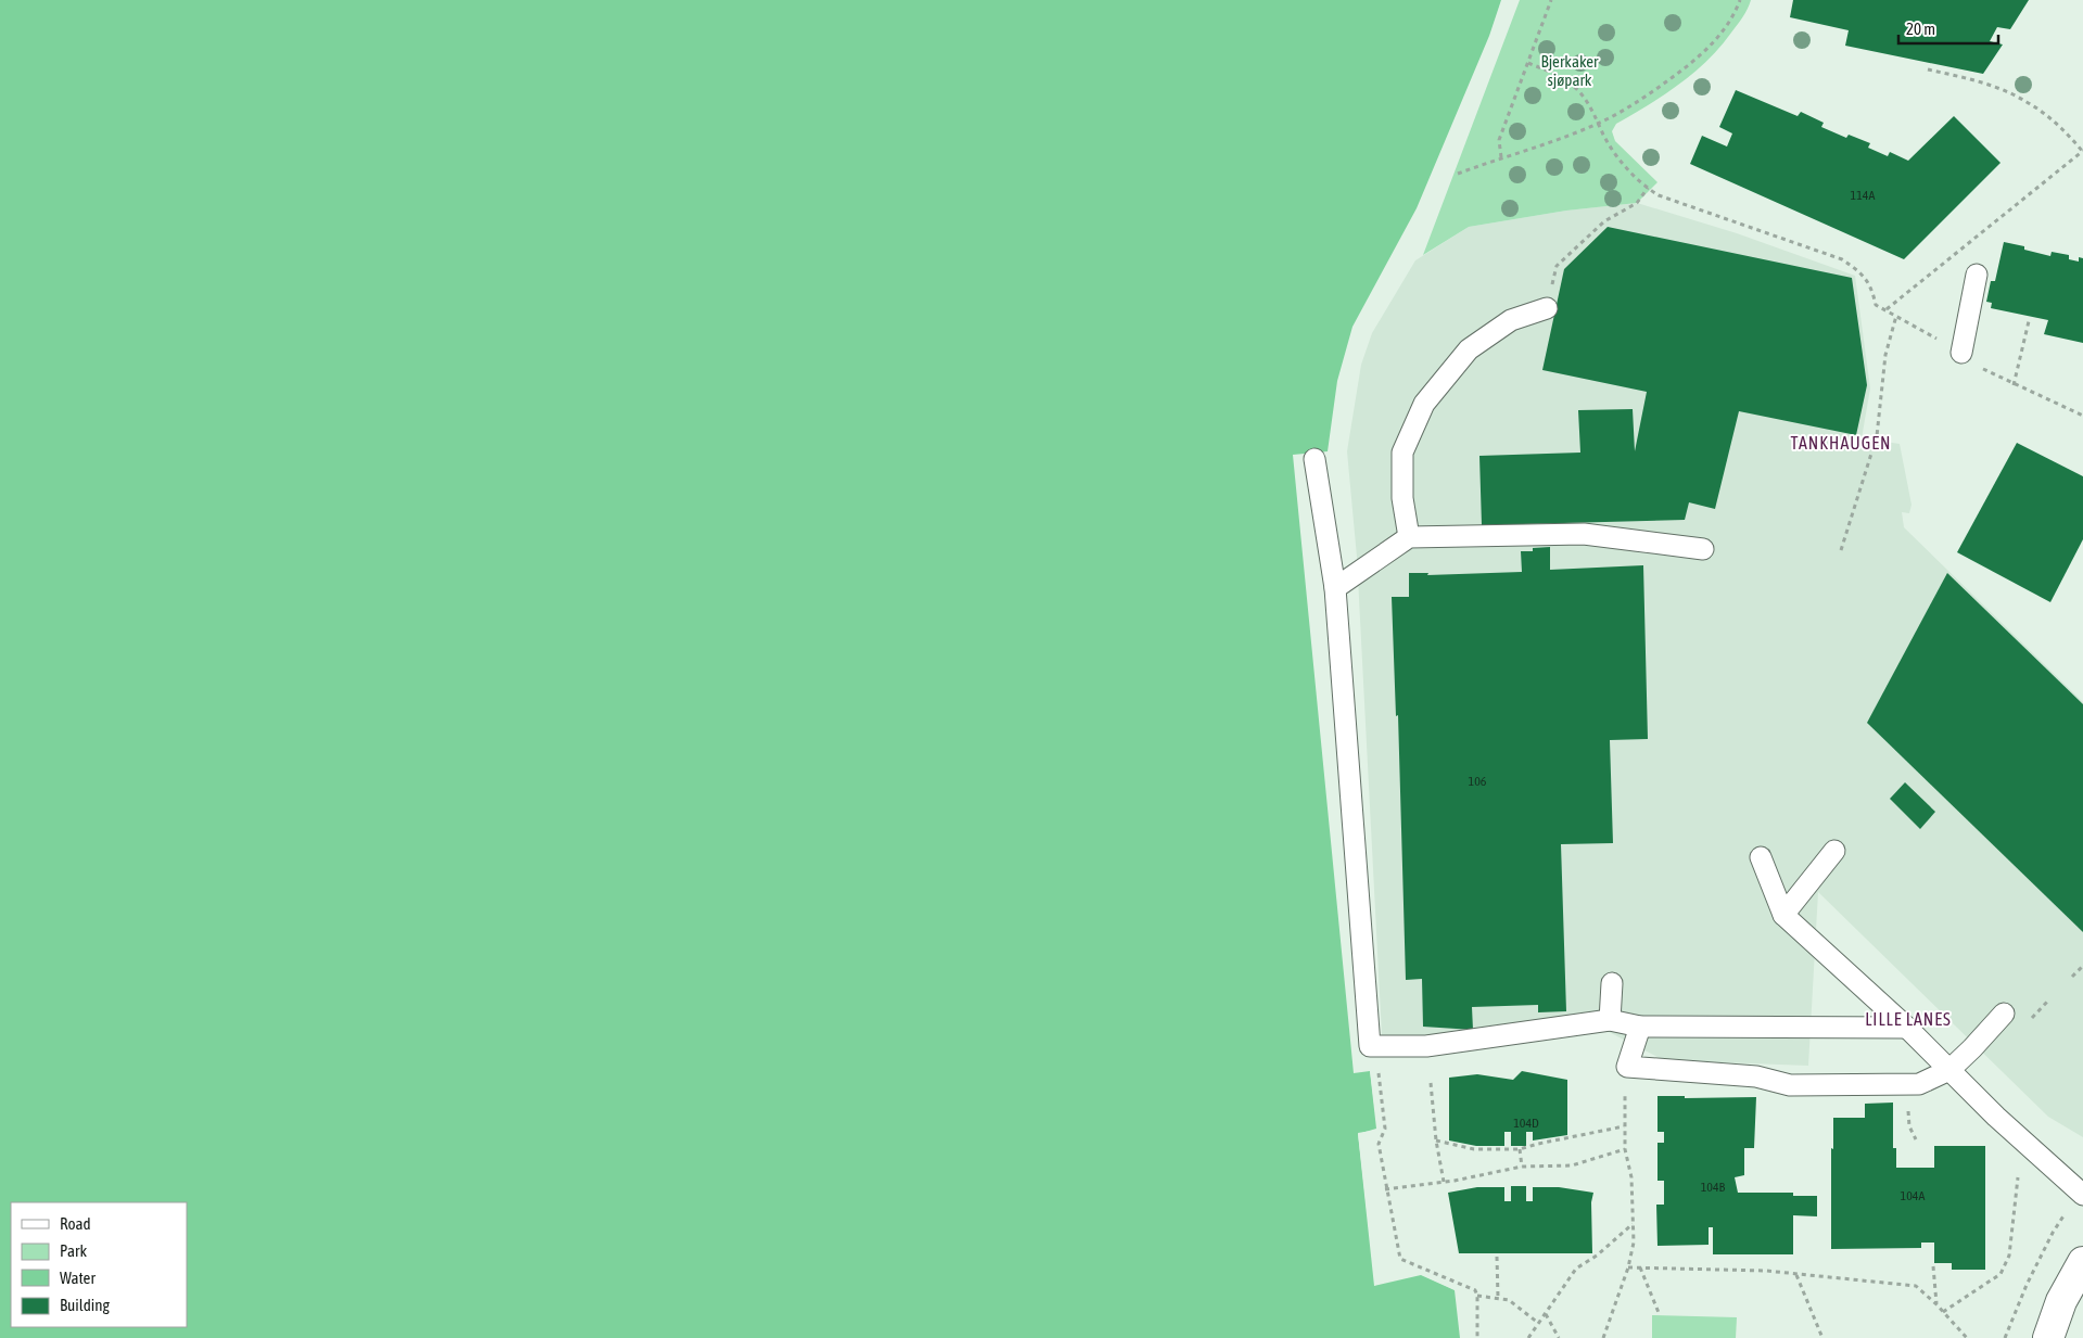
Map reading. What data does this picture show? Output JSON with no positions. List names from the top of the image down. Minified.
{"districts":["TANKHAUGEN","LILLE LANES"],"parks":["Bjerkaker sjøpark"],"house_numbers":["114A","106","104D","104B","104A"],"legend":["Road","Park","Water","Building"],"scale_bar":"20 m"}
